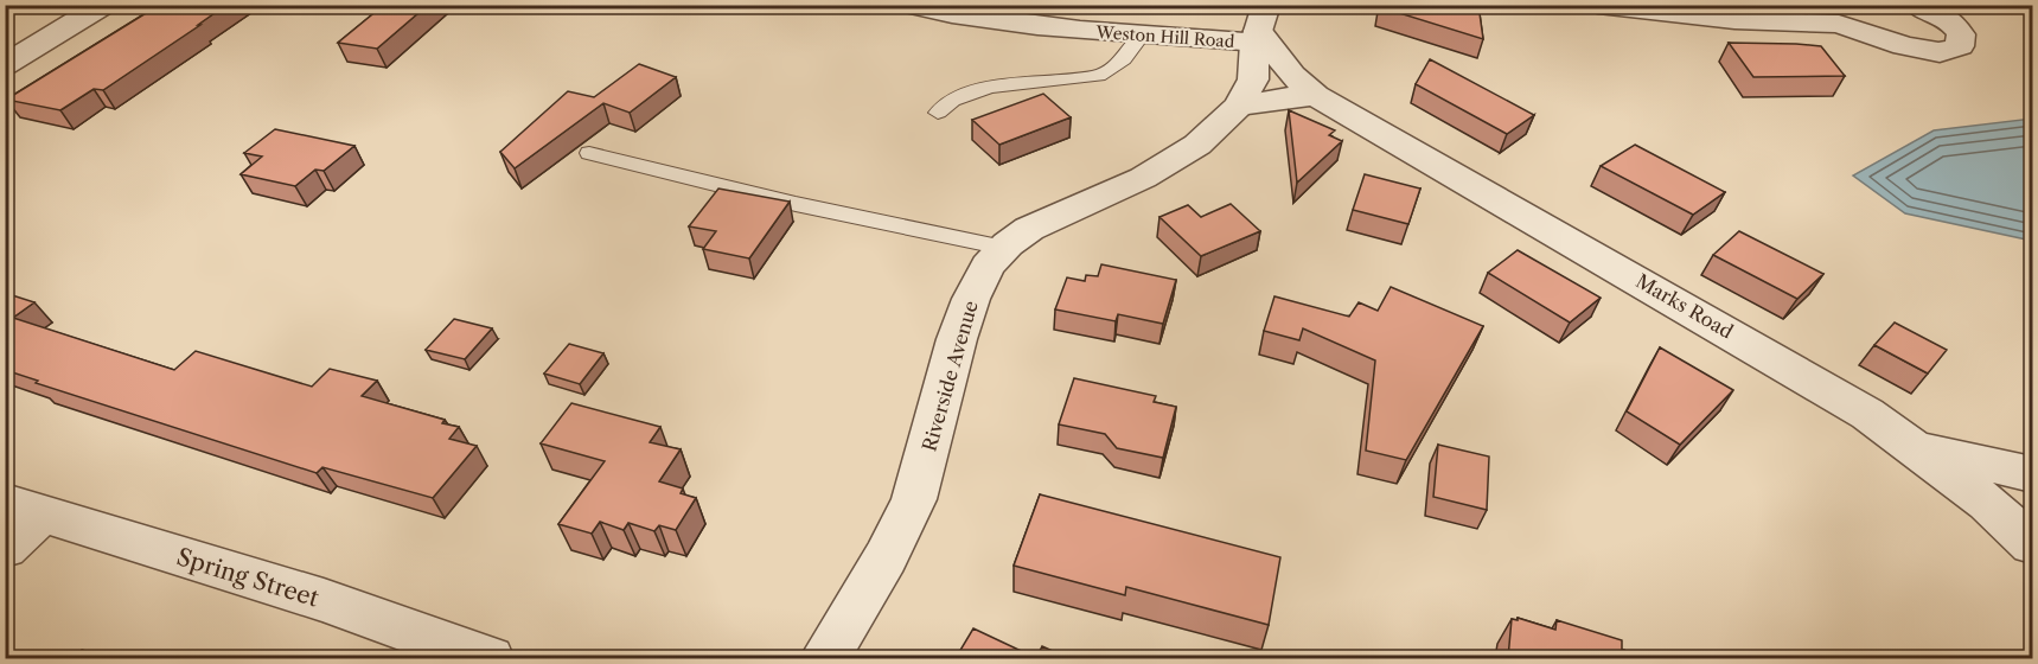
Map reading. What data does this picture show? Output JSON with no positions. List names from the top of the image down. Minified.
{"streets":{"street":["Weston Hill Road","Marks Road","Riverside Avenue","Spring Street"]},"crossings":[["Weston Hill Road","Marks Road"],["Weston Hill Road","Riverside Avenue"],["Marks Road","Riverside Avenue"]]}
